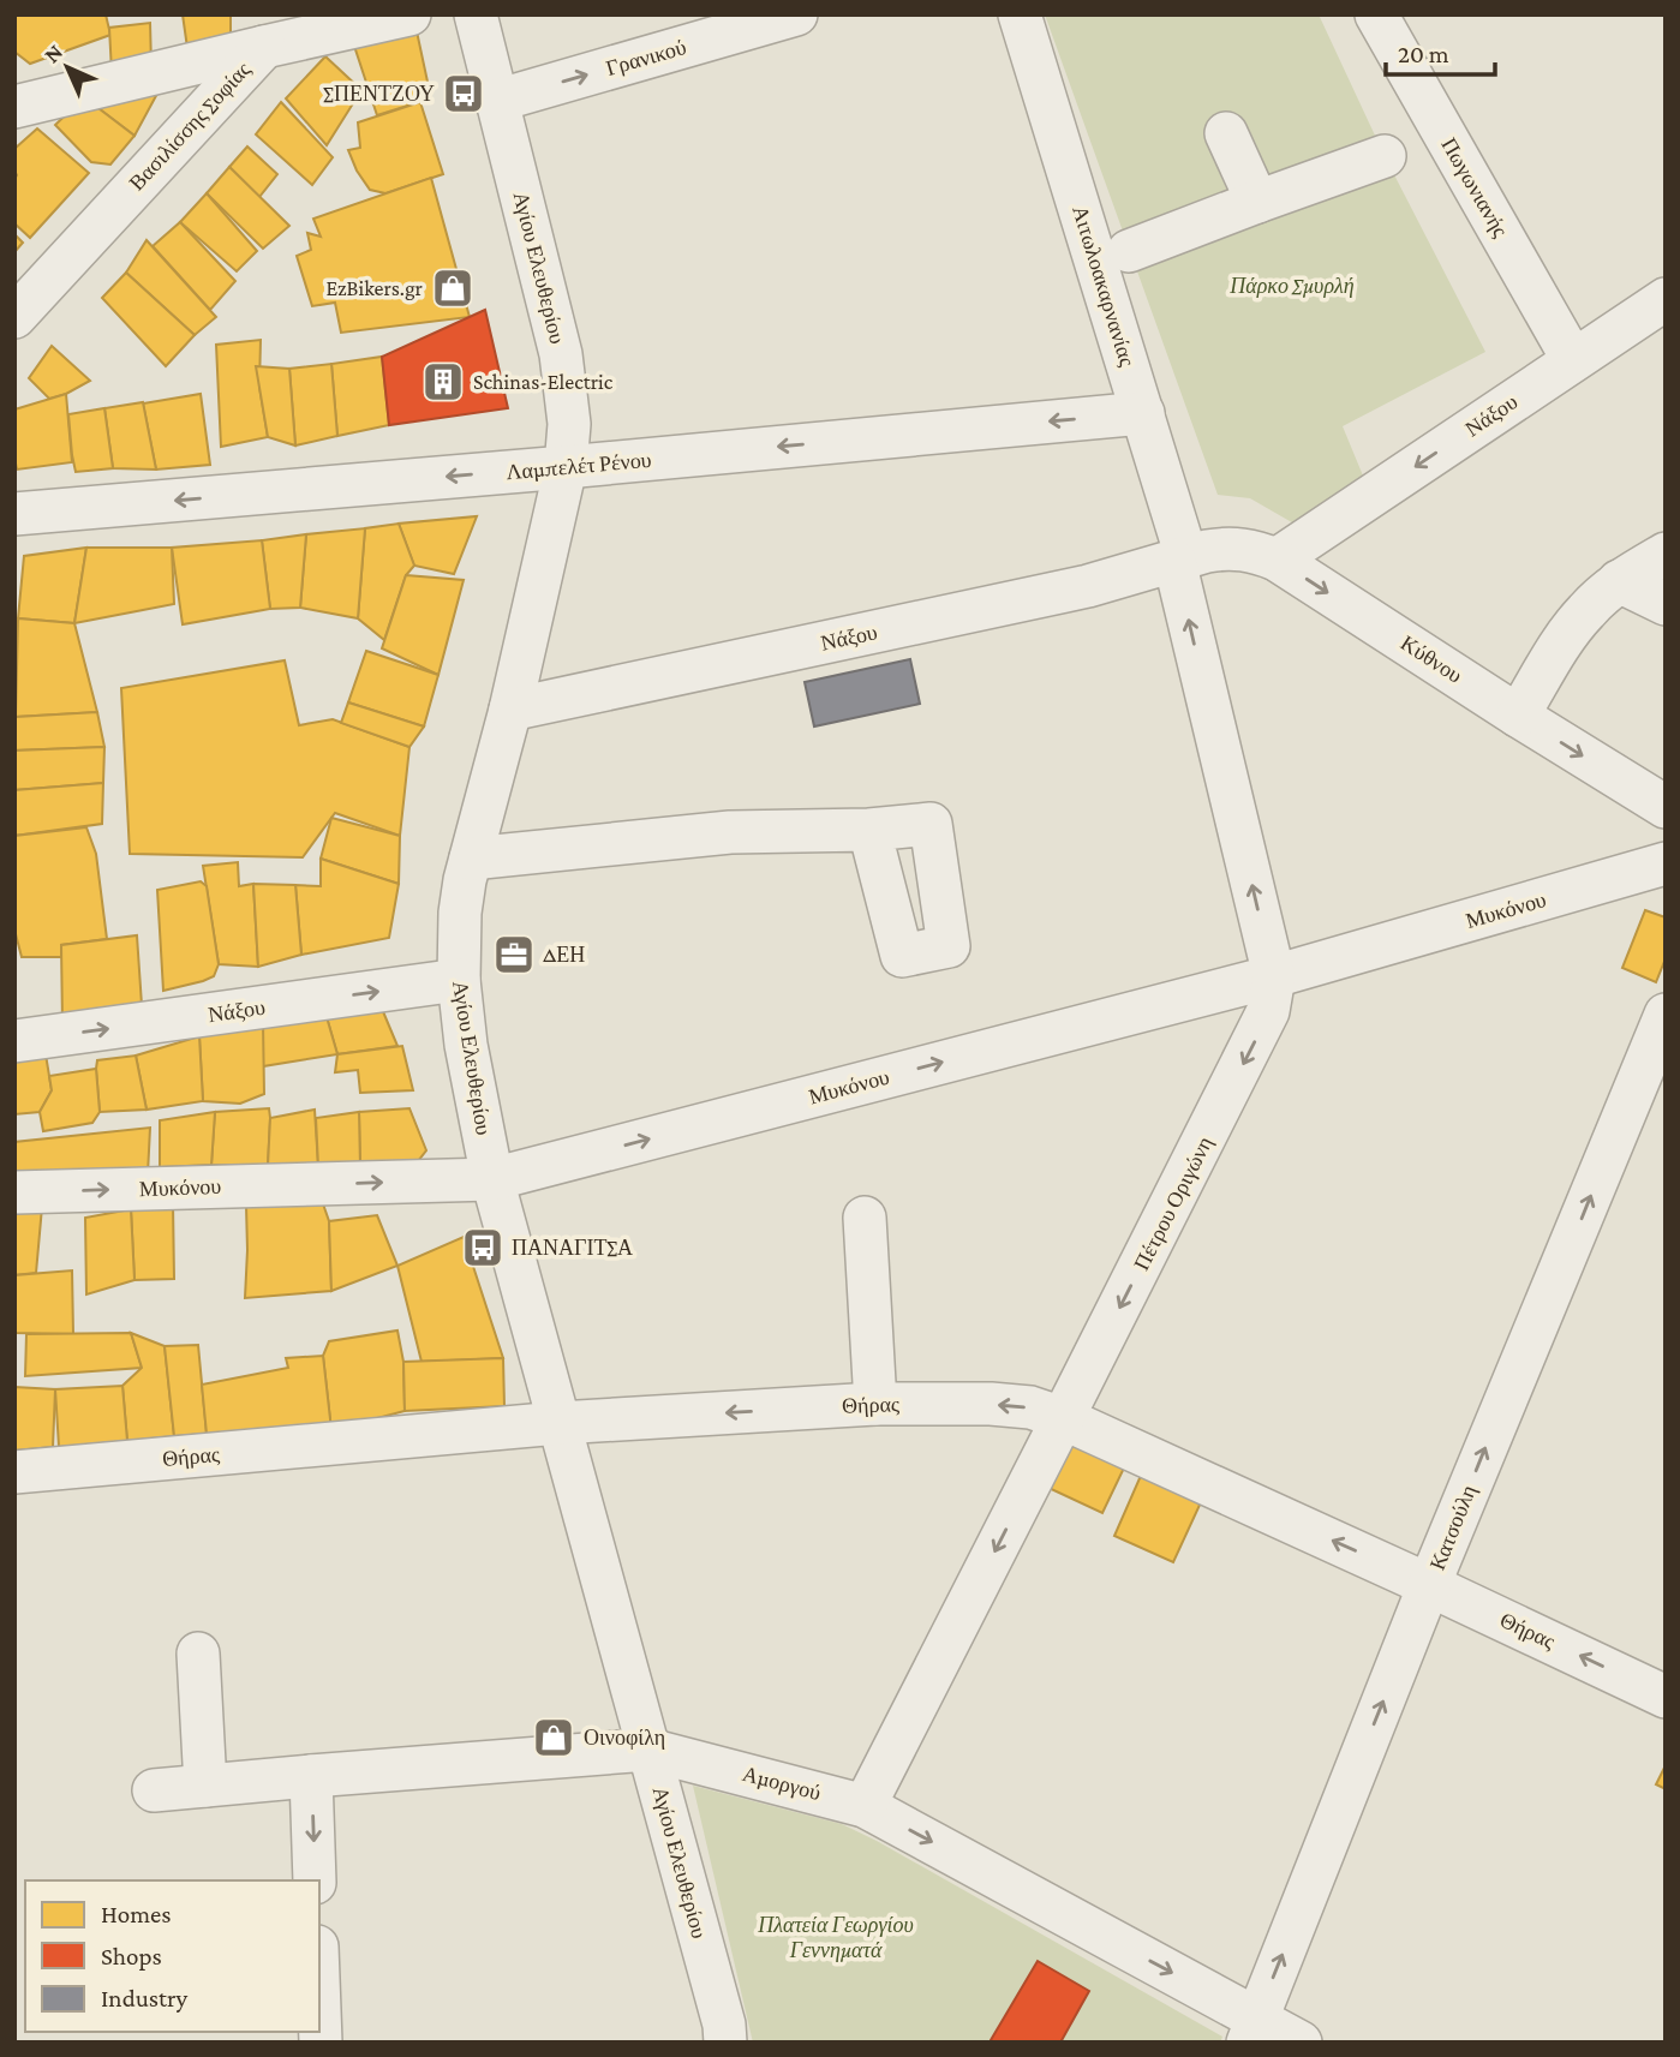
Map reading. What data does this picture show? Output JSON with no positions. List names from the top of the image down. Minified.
{"streets":{"street":["Γρανικού","Βασιλίσσης Σοφίας","Πωγωνιανής","Αγίου Ελευθερίου","Αιτωλοακαρνανίας","Νάξου","Λαμπελέτ Ρένου","Κύθνου","Μυκόνου","Πέτρου Οριγώνη","Θήρας","Κατσούλη","Αμοργού"]},"crossings":[["Γρανικού","Αγίου Ελευθερίου"],["Πωγωνιανής","Νάξου"],["Αγίου Ελευθερίου","Νάξου"],["Αγίου Ελευθερίου","Λαμπελέτ Ρένου"],["Αγίου Ελευθερίου","Μυκόνου"],["Αγίου Ελευθερίου","Θήρας"],["Αγίου Ελευθερίου","Αμοργού"],["Αιτωλοακαρνανίας","Νάξου"],["Αιτωλοακαρνανίας","Λαμπελέτ Ρένου"],["Αιτωλοακαρνανίας","Κύθνου"],["Αιτωλοακαρνανίας","Πέτρου Οριγώνη"],["Νάξου","Κύθνου"],["Νάξου","Πέτρου Οριγώνη"],["Κύθνου","Πέτρου Οριγώνη"],["Μυκόνου","Πέτρου Οριγώνη"],["Πέτρου Οριγώνη","Θήρας"],["Πέτρου Οριγώνη","Αμοργού"],["Θήρας","Κατσούλη"],["Κατσούλη","Αμοργού"]],"one_way":["Γρανικού","Λαμπελέτ Ρένου","Κύθνου","Θήρας","Κατσούλη","Αμοργού"],"parks":["Πάρκο Σµυρλή","Πλατεία Γεωργίου Γεννηματά"],"places":{"bus stop":["ΣΠΕΝΤΖΟΥ","ΠΑΝΑΓΙΤΣΑ"],"shop":["EzBikers.gr","Οινοφίλη"],"building":["Schinas-Electric"],"office":["ΔΕΗ"]},"legend":["Homes","Shops","Industry"],"scale_bar":"20 m","north":"top left"}
